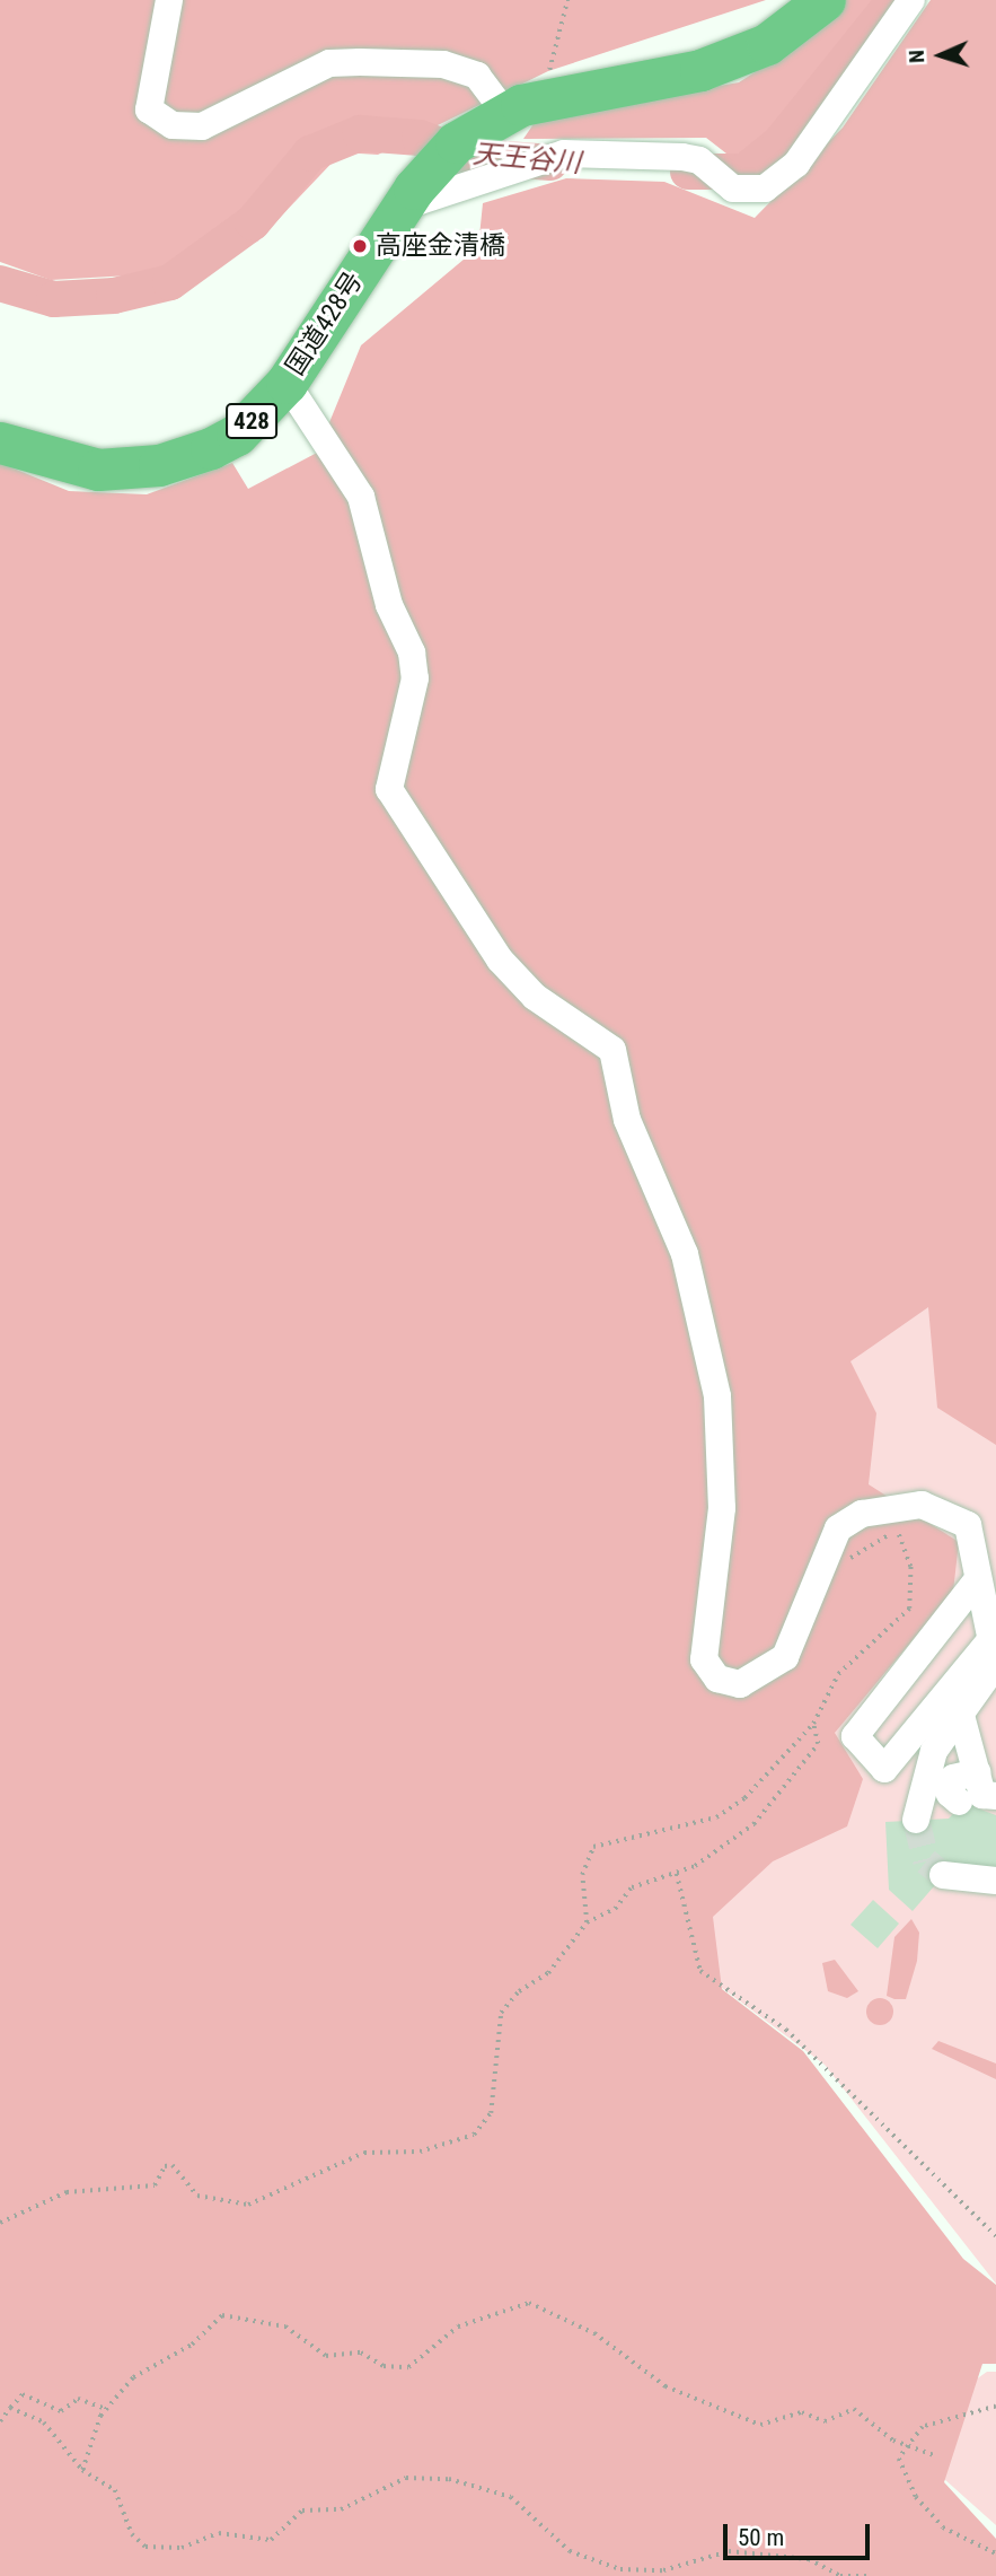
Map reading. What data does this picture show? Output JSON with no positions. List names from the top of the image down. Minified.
{"streets":{"highway":["国道428号","428"]},"water":["天王谷川"],"places":["高座金清橋"],"scale_bar":"50 m","north":"left"}
